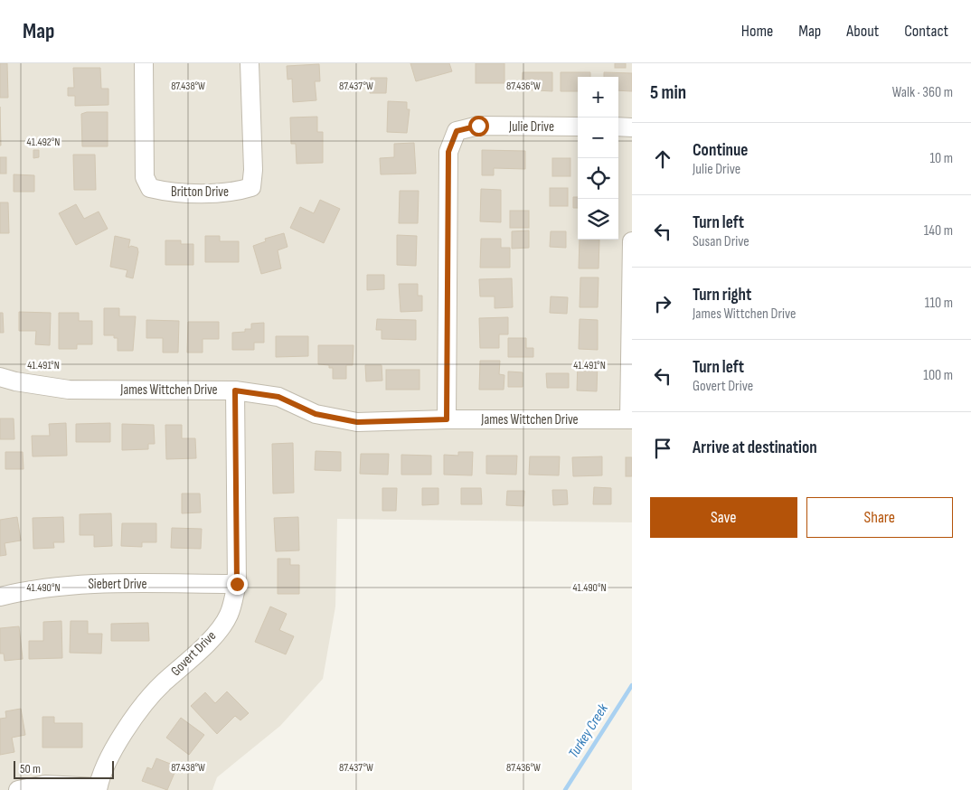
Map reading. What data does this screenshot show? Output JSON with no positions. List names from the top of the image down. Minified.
{"streets":{"street":["Julie Drive","Britton Drive","James Wittchen Drive","Siebert Drive","Govert Drive"]},"crossings":[["Julie Drive","James Wittchen Drive"],["James Wittchen Drive","Govert Drive"],["Siebert Drive","Govert Drive"]],"water":["Turkey Creek"],"scale_bar":"50 m","page":{"header":"Map","nav":["Home","Map","About","Contact"],"heading":["5 min","Walk · 360 m"],"map_buttons":["+","−"],"list":[["Continue","Julie Drive","10 m"],["Turn left","Susan Drive","140 m"],["Turn right","James Wittchen Drive","110 m"],["Turn left","Govert Drive","100 m"],"Arrive at destination"],"buttons":["Save","Share"],"scale":"50 m"},"coordinates":["87.438°W","87.437°W","87.436°W","41.492°N","41.491°N","41.490°N"]}
